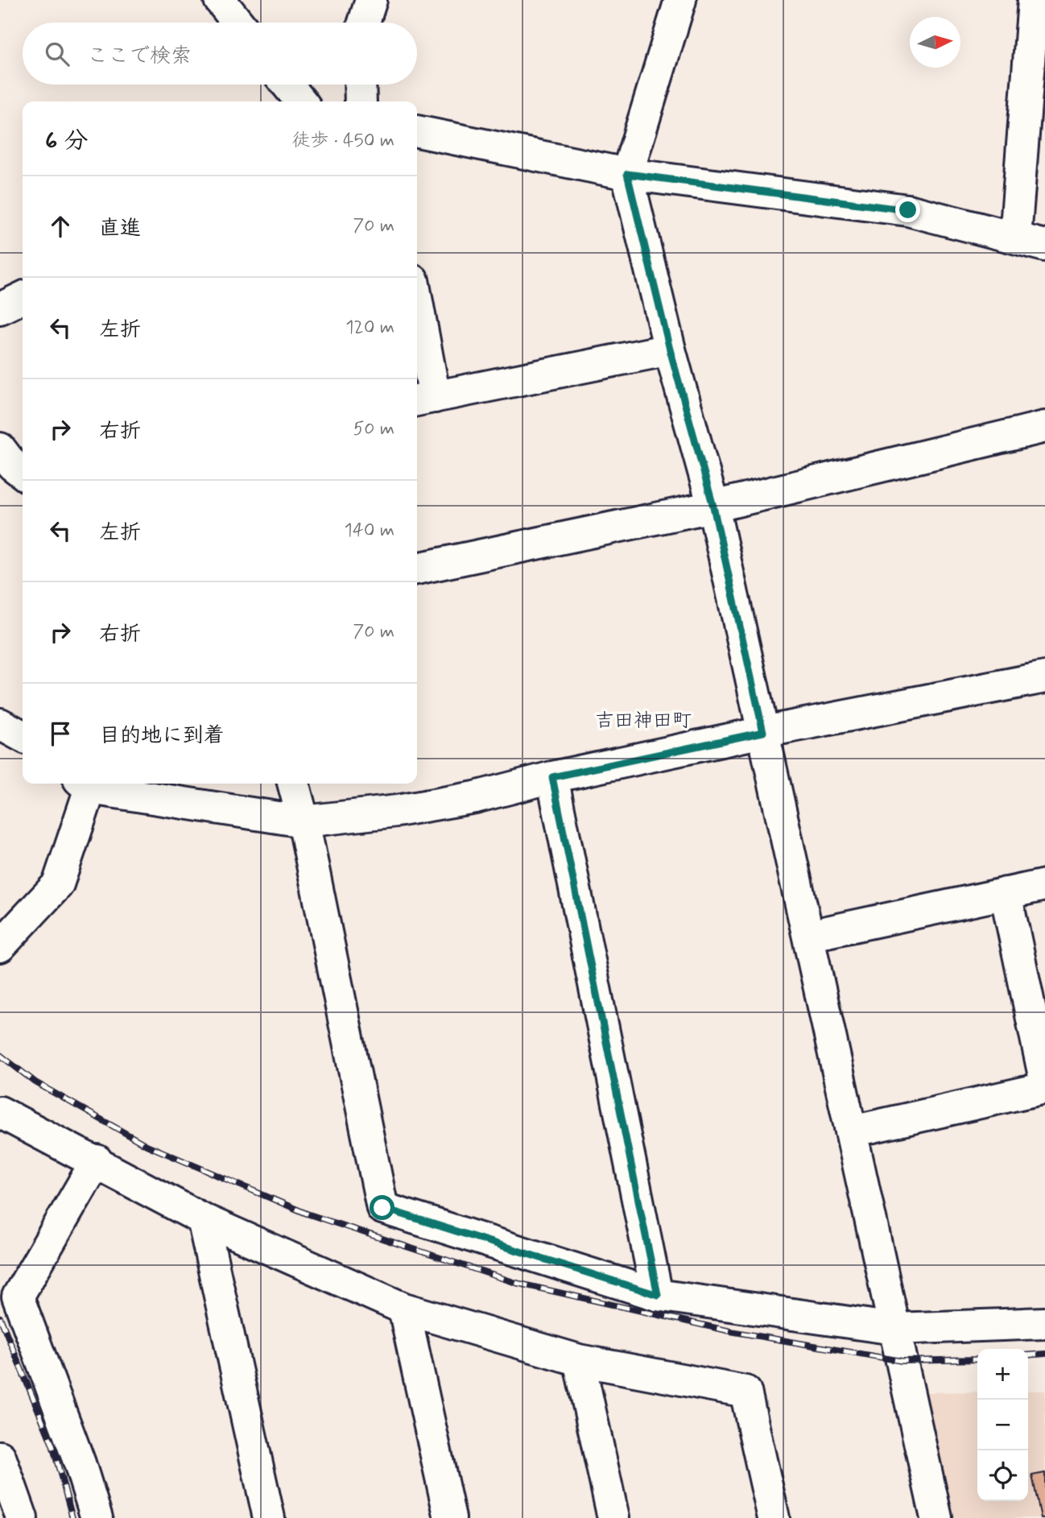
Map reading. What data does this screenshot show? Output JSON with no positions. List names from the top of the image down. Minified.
{"districts":["吉田神田町"],"north":"right","page":{"search":"ここで検索","heading":["6 分","徒歩 · 450 m"],"list":[["直進","70 m"],["左折","120 m"],["右折","50 m"],["左折","140 m"],["右折","70 m"],"目的地に到着"],"map_buttons":["+","−"]}}
